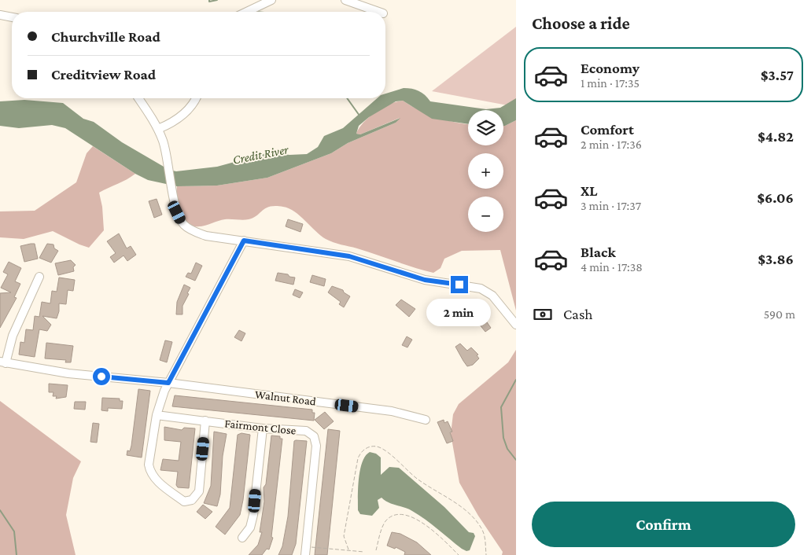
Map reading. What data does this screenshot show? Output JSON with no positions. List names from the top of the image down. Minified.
{"streets":{"street":["Walnut Road","Fairmont Close"]},"water":["Credit River"],"page":{"heading":"Choose a ride","banner":["Churchville Road","Creditview Road"],"list":[{"name":"Economy","note":"1 min · 17:35","value":"$3.57"},{"name":"Comfort","note":"2 min · 17:36","value":"$4.82"},{"name":"XL","note":"3 min · 17:37","value":"$6.06"},{"name":"Black","note":"4 min · 17:38","value":"$3.86"}],"map_buttons":["+","−"],"pay":["Cash","590 m"],"bubble":"2 min","buttons":"Confirm"}}
